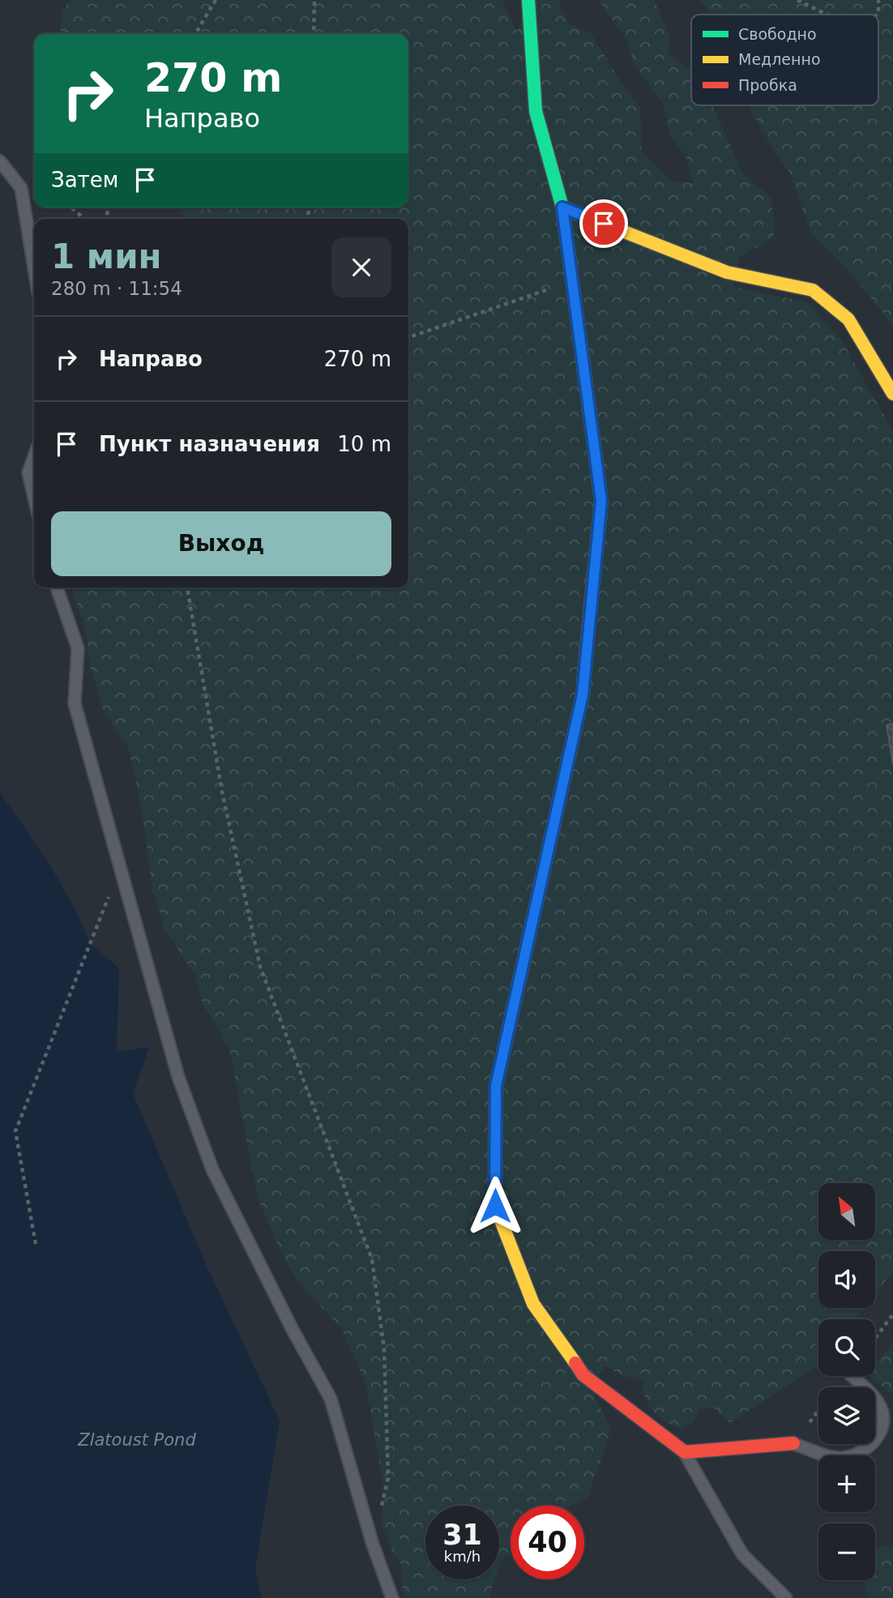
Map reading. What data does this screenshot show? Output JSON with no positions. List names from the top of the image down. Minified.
{"water":["Zlatoust Pond"],"legend":["Свободно","Медленно","Пробка"],"north":"top left","page":{"turn":["270 m","Направо"],"then":"Затем","heading":["1 мин","280 m · 11:54"],"list":[{"name":"Направо","value":"270 m"},{"name":"Пункт назначения","value":"10 m"}],"buttons":"Выход","map_buttons":["+","−"],"speed":"31 km/h","limit":"40"}}
